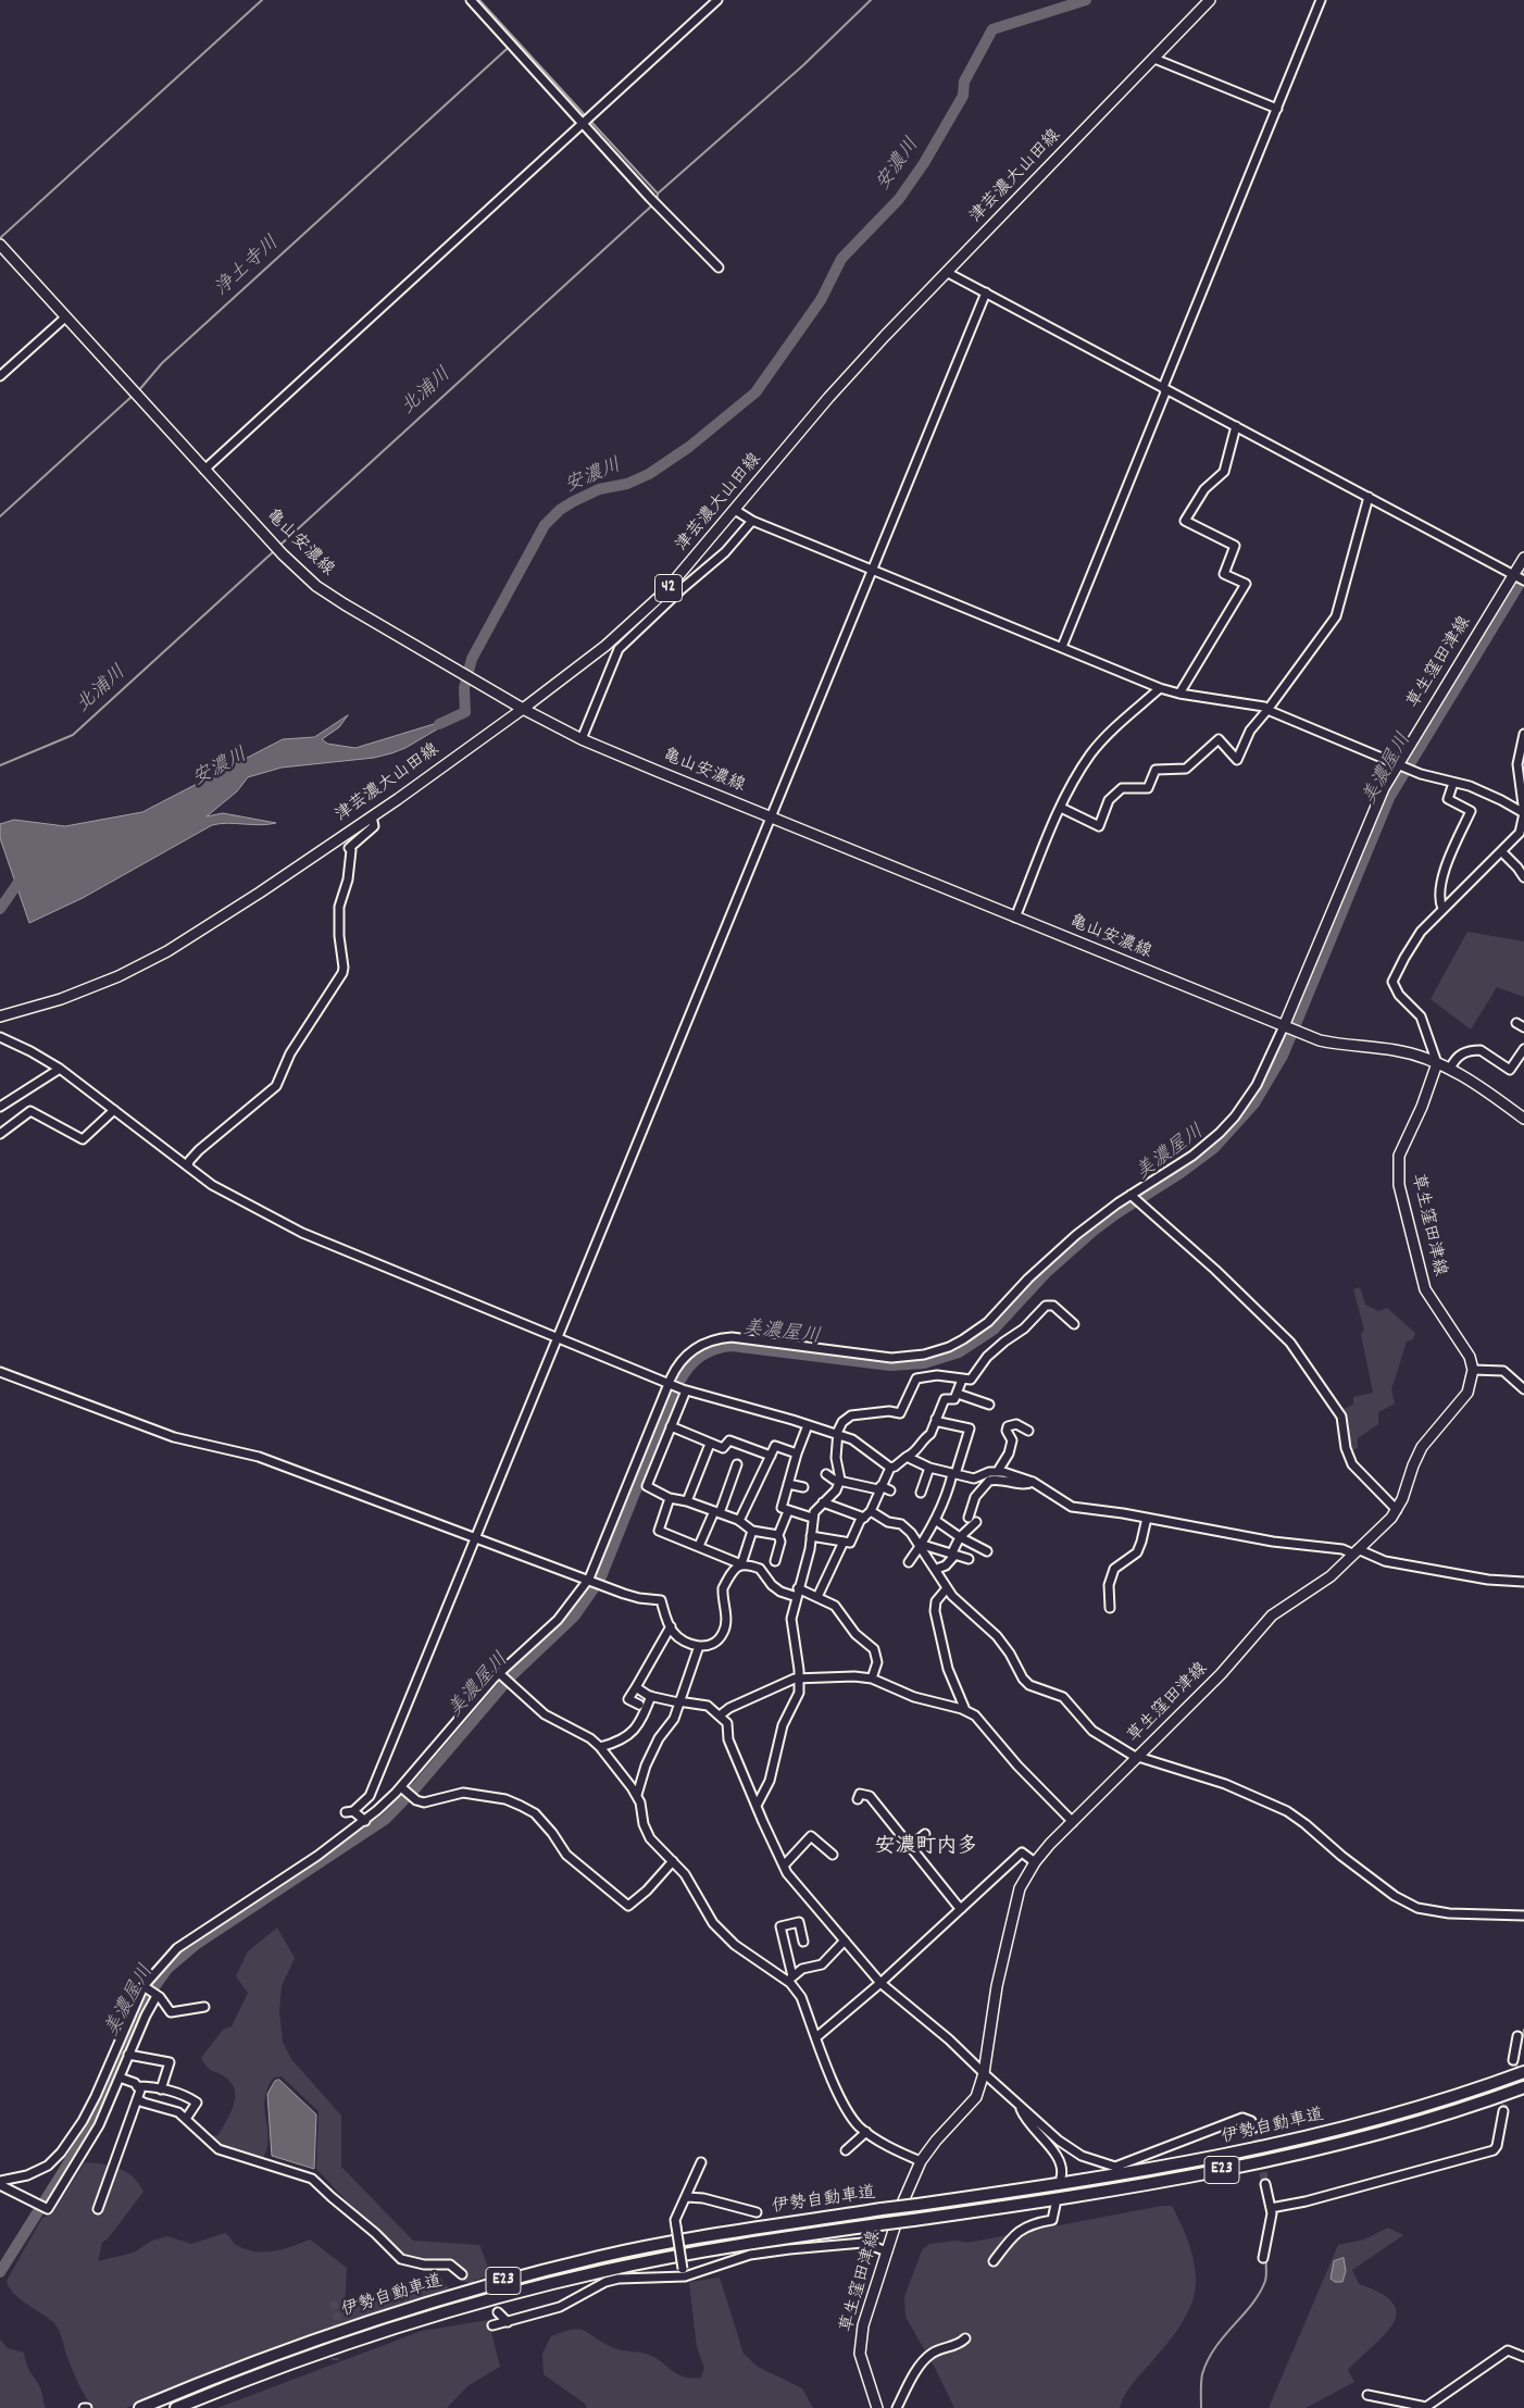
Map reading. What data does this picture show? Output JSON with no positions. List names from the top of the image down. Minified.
{"streets":{"highway":["伊勢自動車道","E23"],"main road":["津芸濃大山田線","亀山安濃線","42","草生窪田津線"]},"crossings":[["津芸濃大山田線","亀山安濃線"],["亀山安濃線","草生窪田津線"]],"districts":["安濃町内多"],"water":["安濃川","浄土寺川","北浦川","美濃屋川"]}
